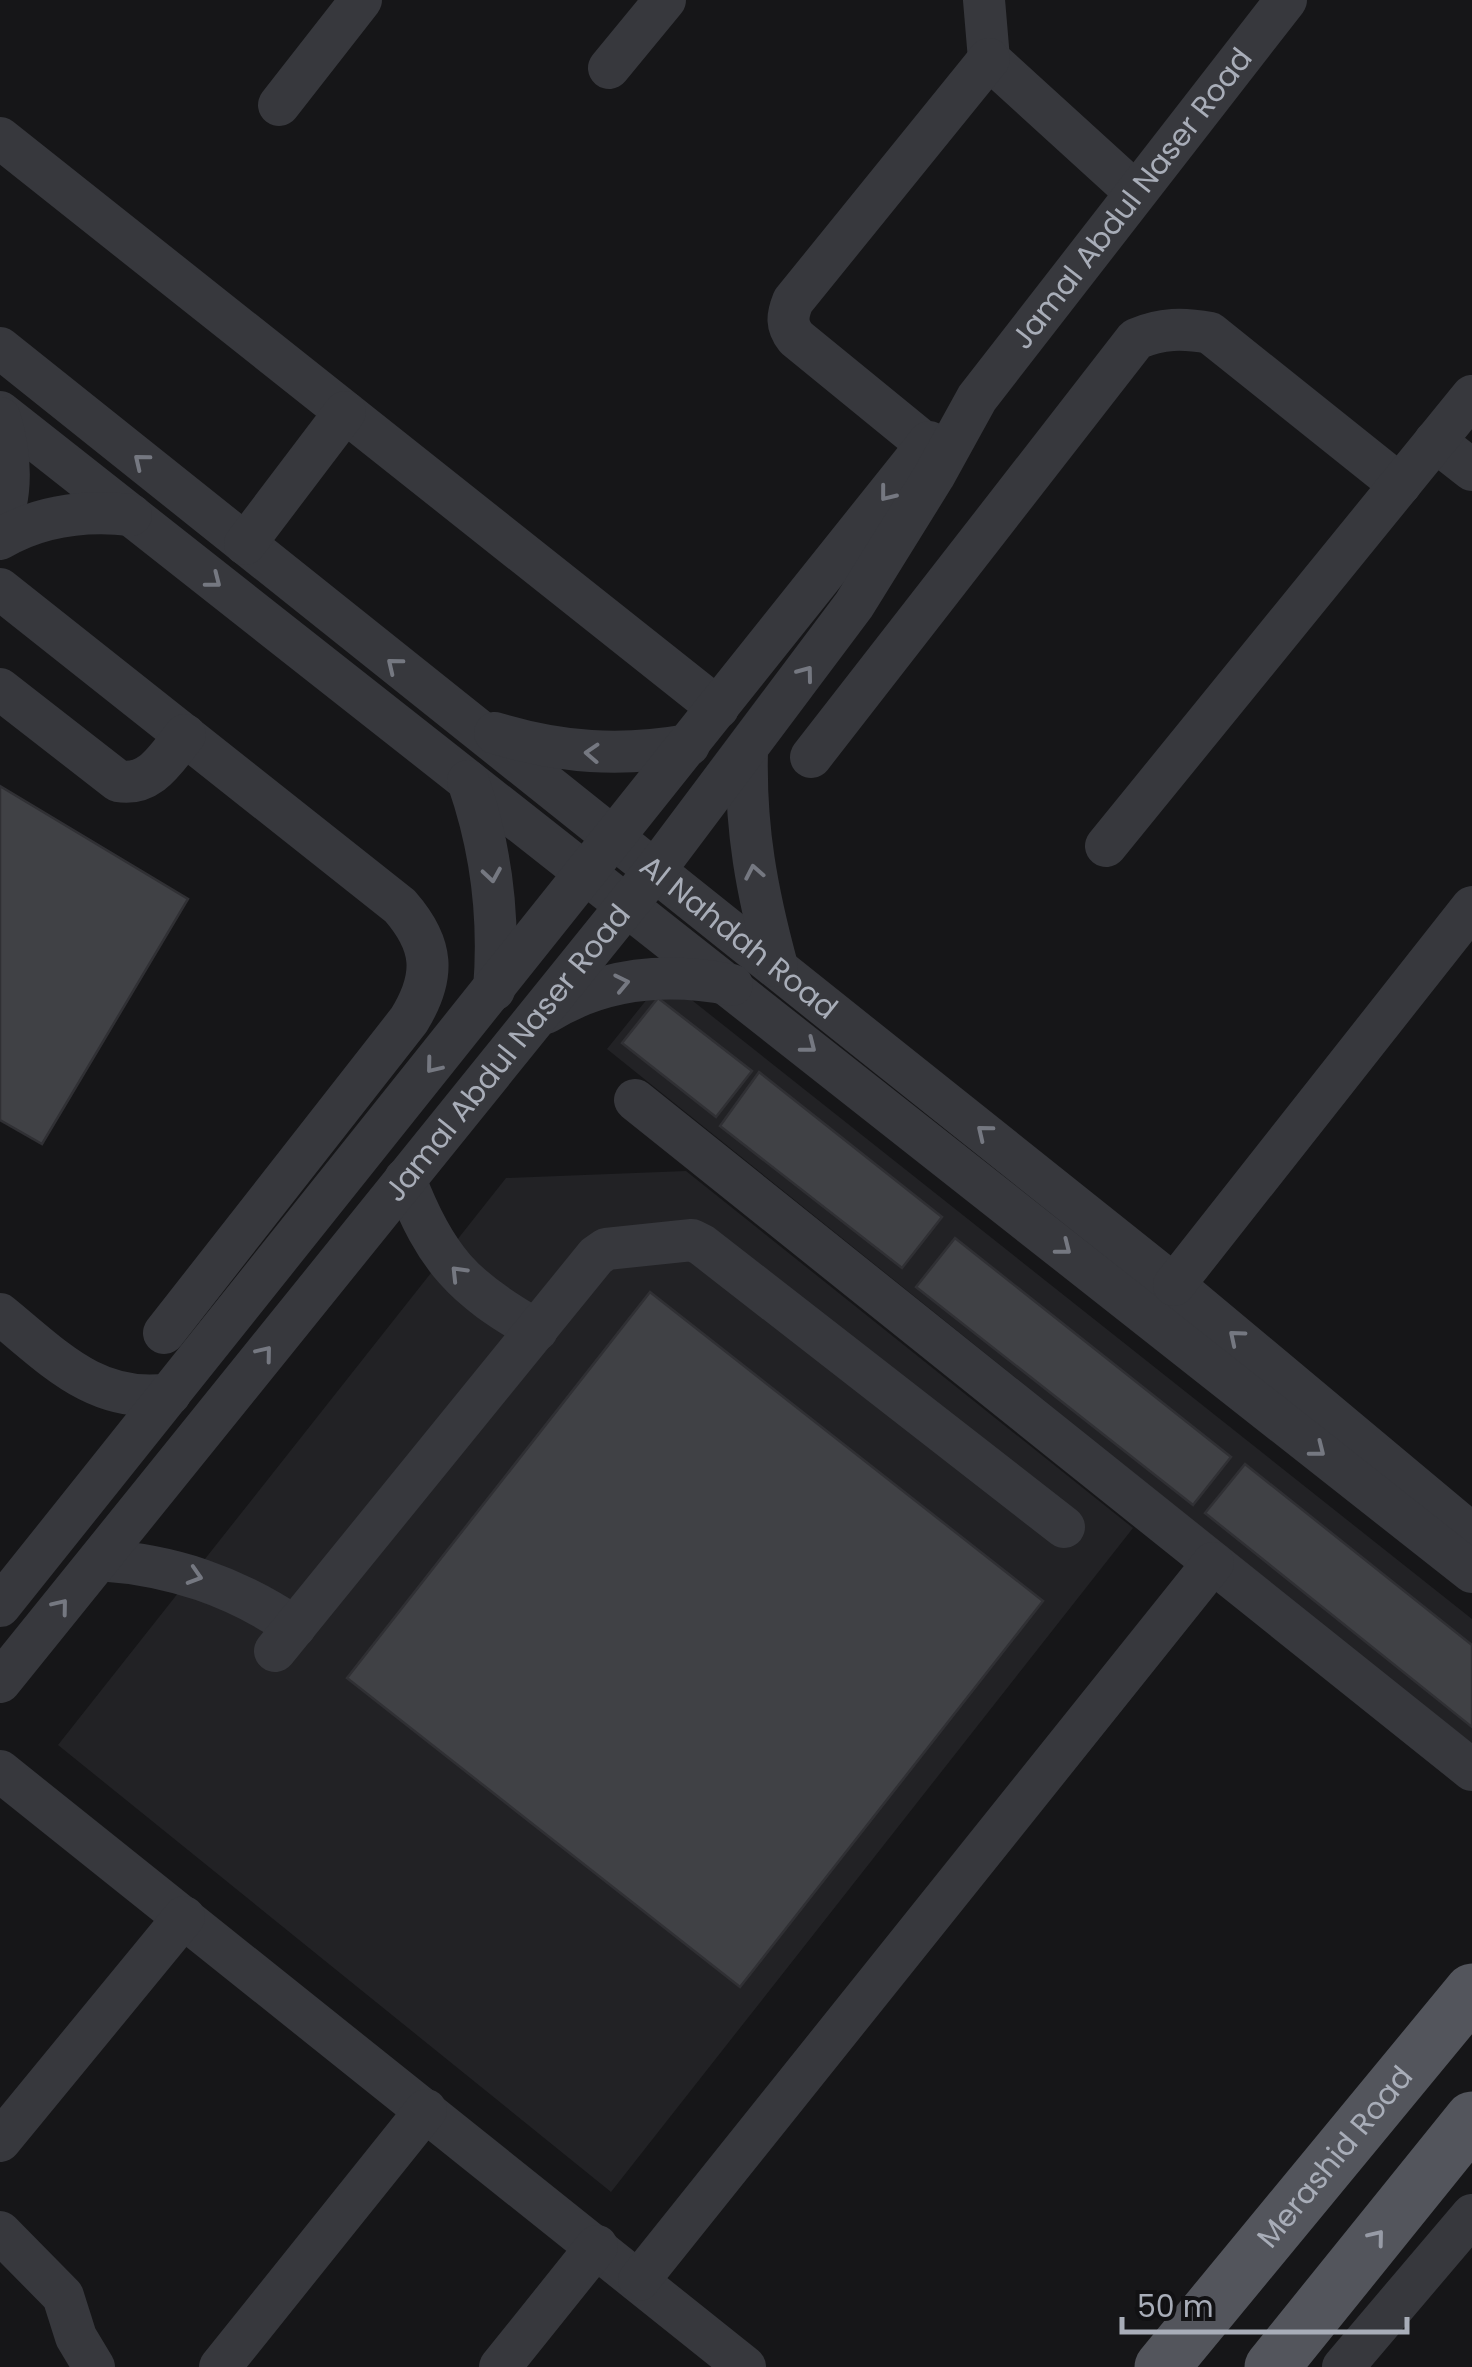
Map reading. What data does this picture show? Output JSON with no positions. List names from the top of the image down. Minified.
{"streets":{"main road":["Merashid Road"],"street":["Jamal Abdul Naser Road","Al Nahdah Road"]},"crossings":[["Jamal Abdul Naser Road","Al Nahdah Road"]],"scale_bar":"50 m"}
